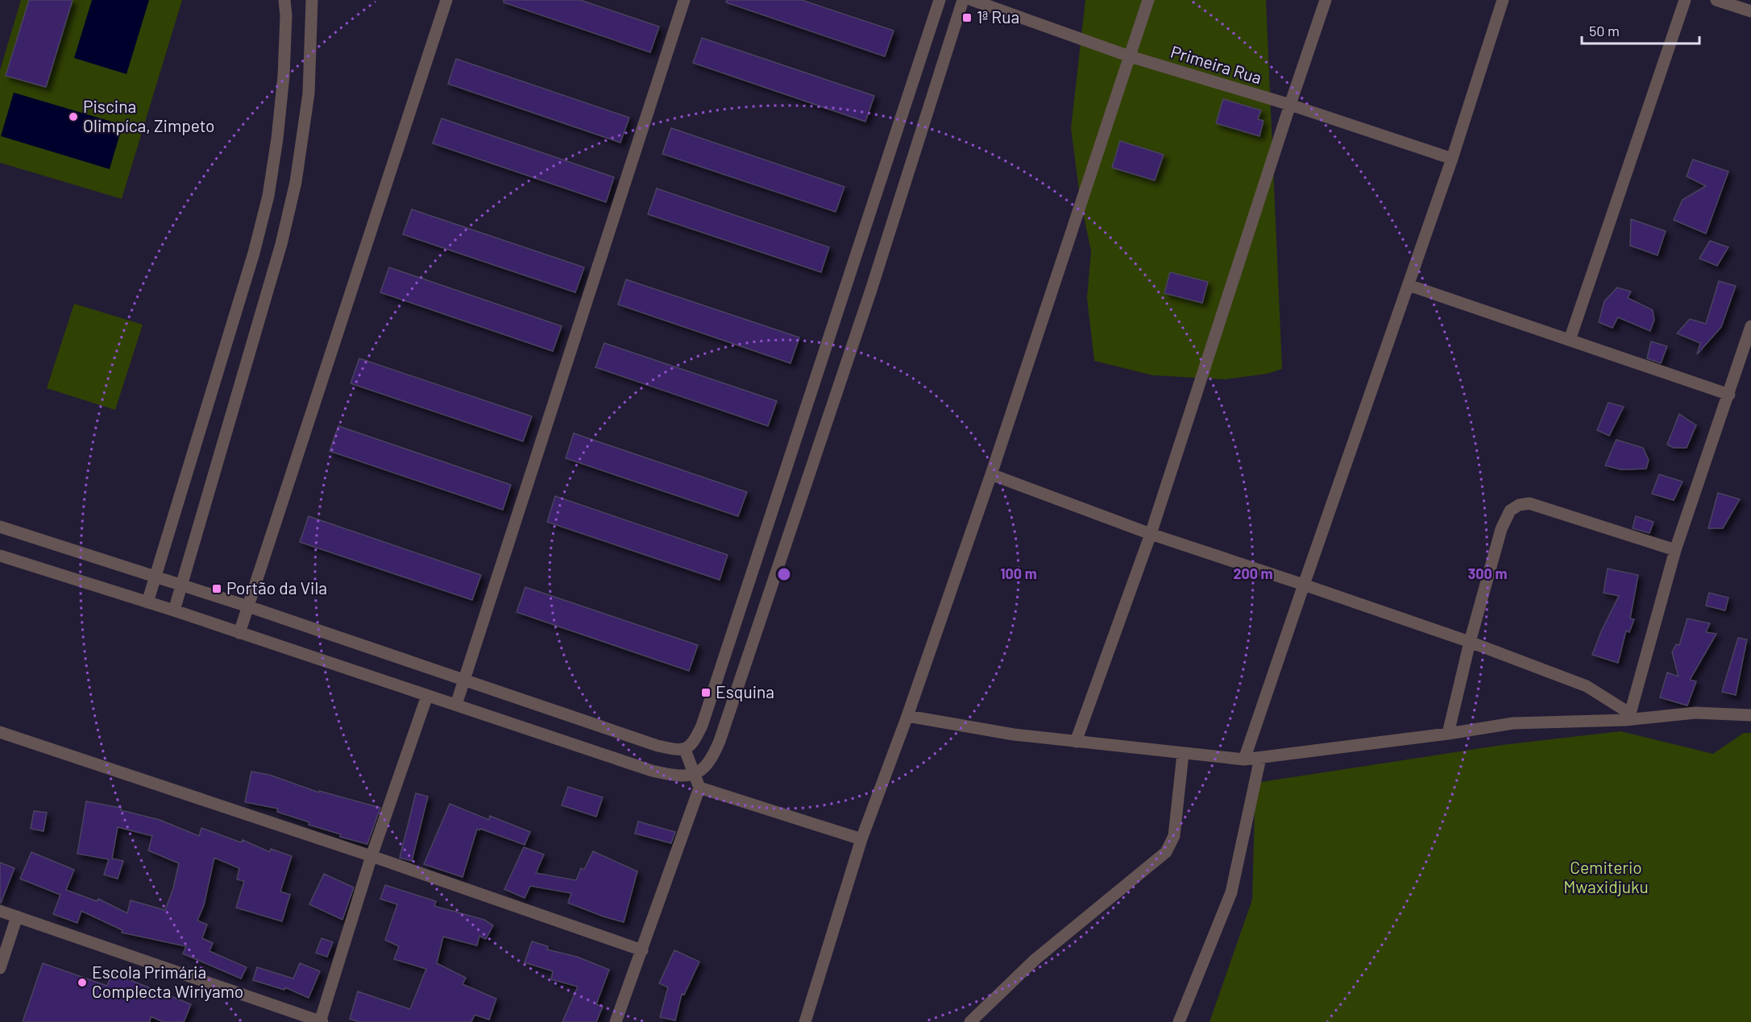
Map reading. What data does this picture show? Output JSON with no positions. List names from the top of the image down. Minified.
{"streets":{"street":["Primeira Rua"]},"parks":["Cemiterio Mwaxidjuku"],"places":{"transit":["1ª Rua","Portão da Vila","Esquina"],"other":["Piscina Olimpíca, Zimpeto","Escola Primária Complecta Wiriyamo"]},"scale_bar":"50 m","rings":["100 m","200 m","300 m"]}
